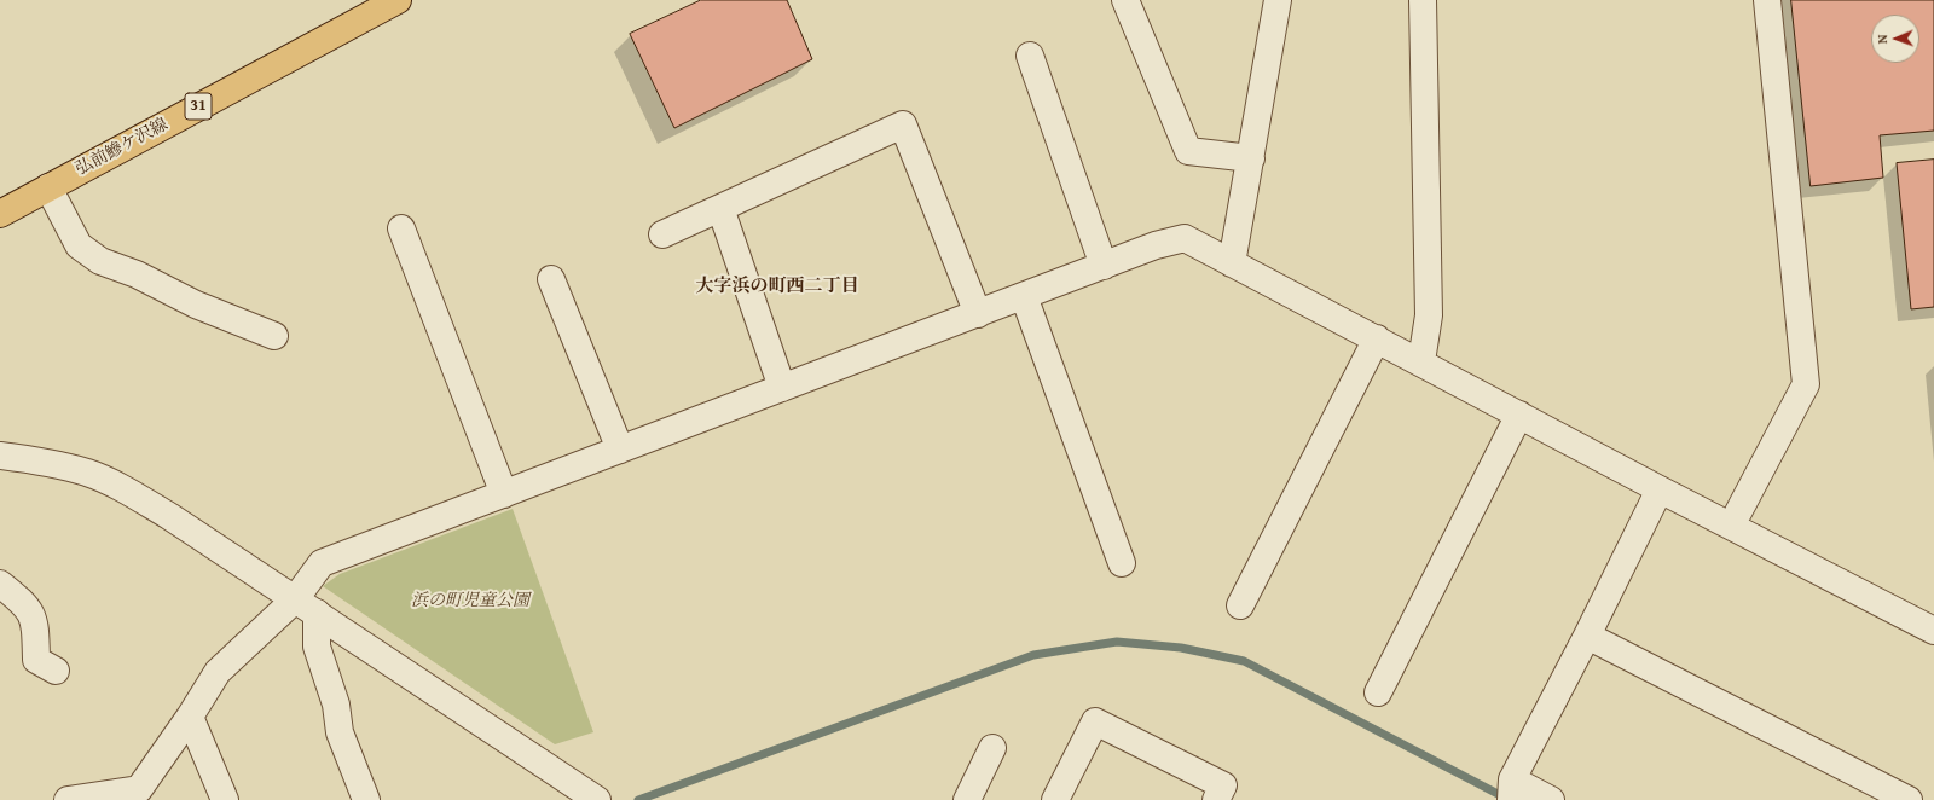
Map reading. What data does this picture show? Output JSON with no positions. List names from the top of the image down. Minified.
{"streets":{"main road":["31","弘前鰺ケ沢線"]},"districts":["大字浜の町西二丁目"],"parks":["浜の町児童公園"],"north":"left"}
